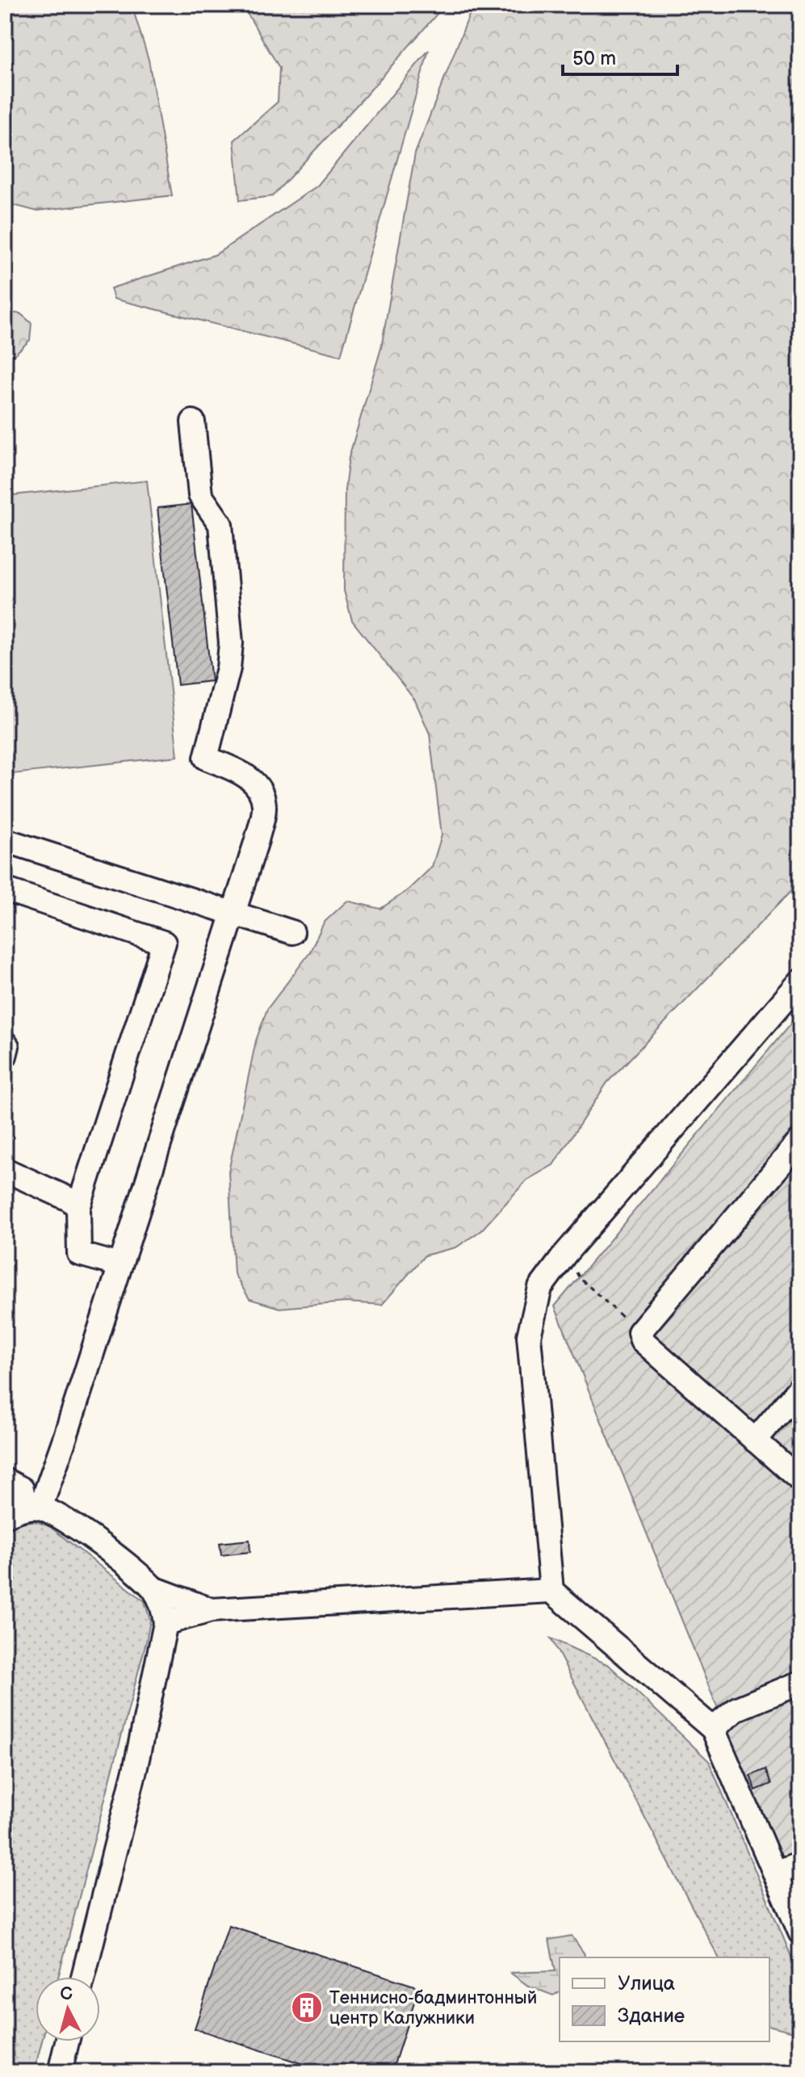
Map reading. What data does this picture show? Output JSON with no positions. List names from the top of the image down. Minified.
{"places":{"building":["Теннисно-бадминтонный центр Калужники"]},"legend":["Улица","Здание"],"scale_bar":"50 m","north":"top"}
